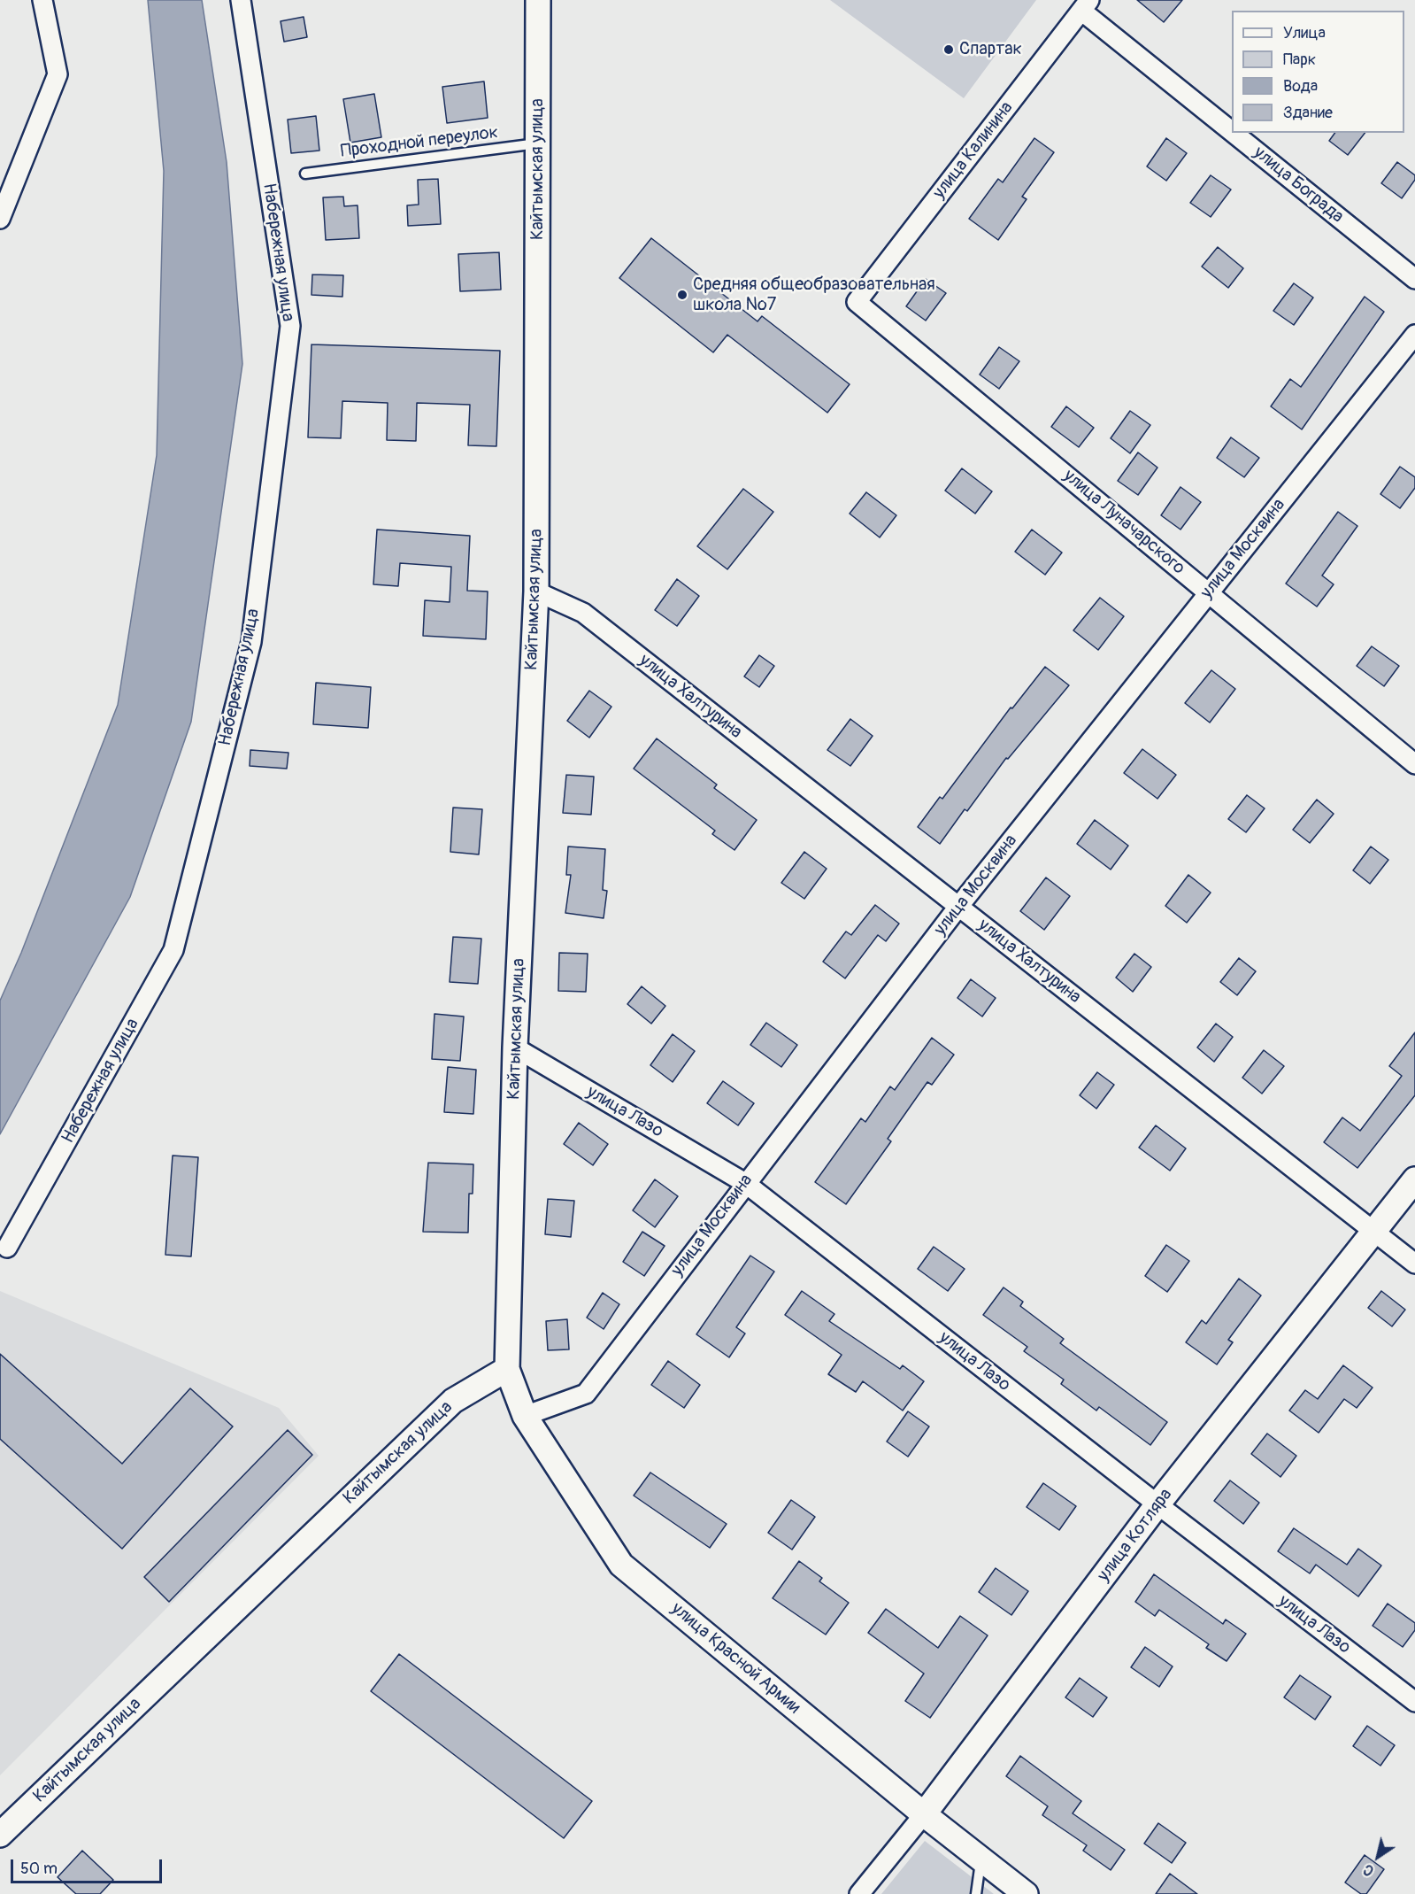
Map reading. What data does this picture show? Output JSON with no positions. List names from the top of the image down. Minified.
{"streets":{"street":["улица Калинина","Кайтымская улица","улица Бограда","Набережная улица","улица Луначарского","улица Москвина","улица Халтурина","улица Лазо","улица Котляра","улица Красной Армии"],"lane":["Проходной переулок"]},"crossings":[["Проходной переулок","Кайтымская улица"],["улица Калинина","улица Бограда"],["улица Калинина","улица Луначарского"],["Кайтымская улица","улица Халтурина"],["Кайтымская улица","улица Лазо"],["Кайтымская улица","улица Красной Армии"],["улица Луначарского","улица Москвина"],["улица Москвина","улица Халтурина"],["улица Москвина","улица Лазо"],["улица Москвина","улица Красной Армии"],["улица Халтурина","улица Котляра"],["улица Лазо","улица Котляра"],["улица Котляра","улица Красной Армии"]],"places":["Спартак","Средняя общеобразовательная школа №7"],"legend":["Улица","Парк","Вода","Здание"],"scale_bar":"50 m","north":"bottom left"}
